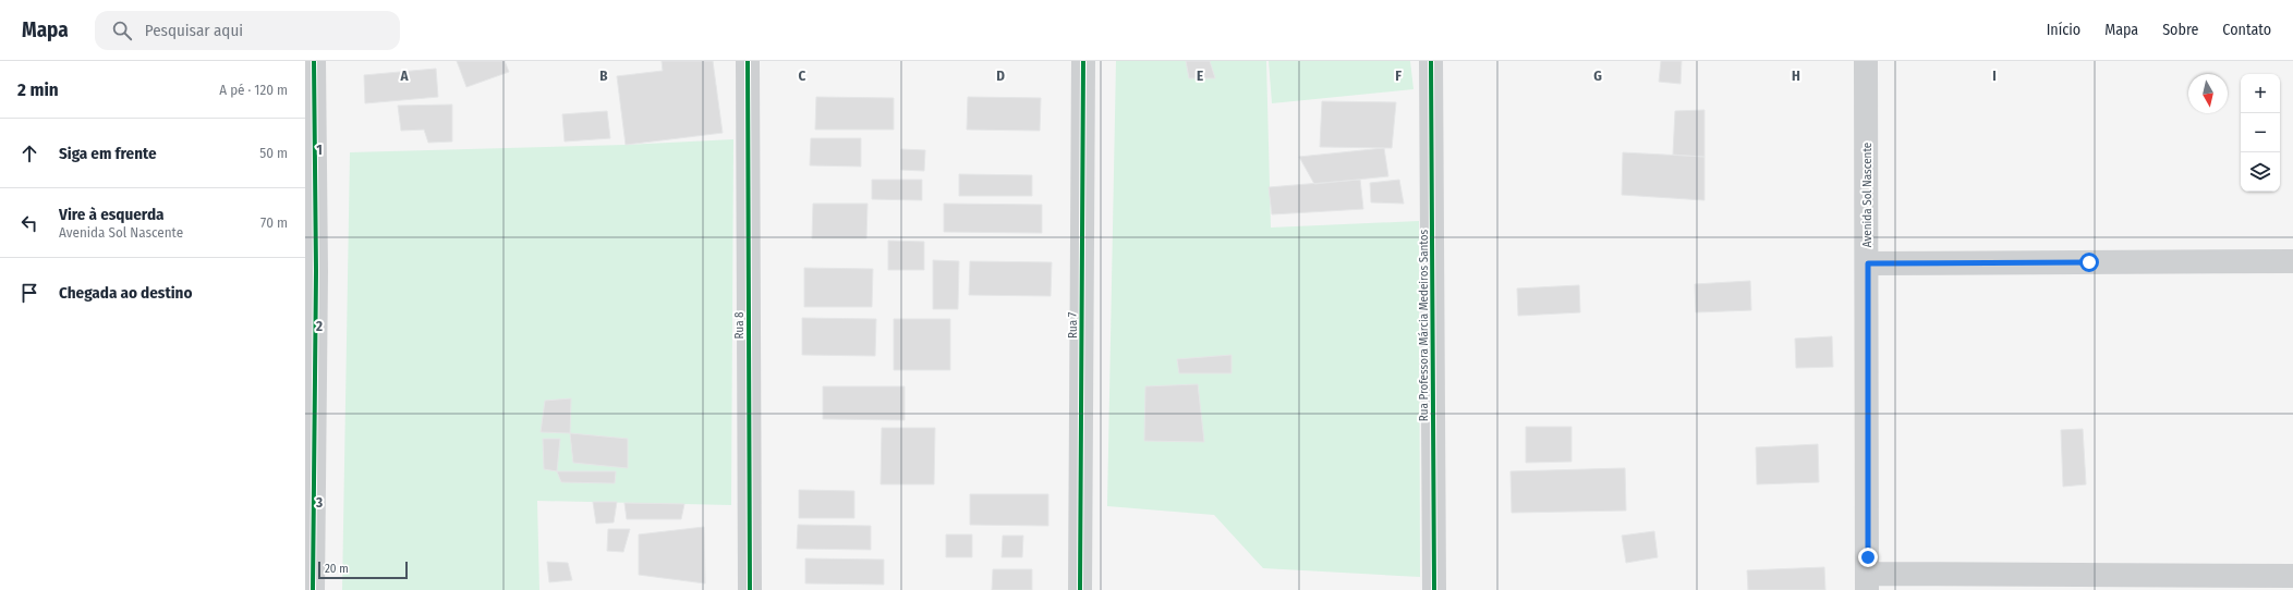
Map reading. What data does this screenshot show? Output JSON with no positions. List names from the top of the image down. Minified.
{"streets":{"street":["Avenida Sol Nascente","Rua 8","Rua 7","Rua Professora Márcia Medeiros Santos"]},"scale_bar":"20 m","north":"bottom","page":{"header":"Mapa","search":"Pesquisar aqui","nav":["Início","Mapa","Sobre","Contato"],"heading":["2 min","A pé · 120 m"],"map_buttons":["+","−"],"list":[["Siga em frente","50 m"],["Vire à esquerda","Avenida Sol Nascente","70 m"],"Chegada ao destino"],"scale":"20 m"},"grid":{"columns":["A","B","C","D","E","F","G","H","I"],"rows":["1","2","3"]}}
